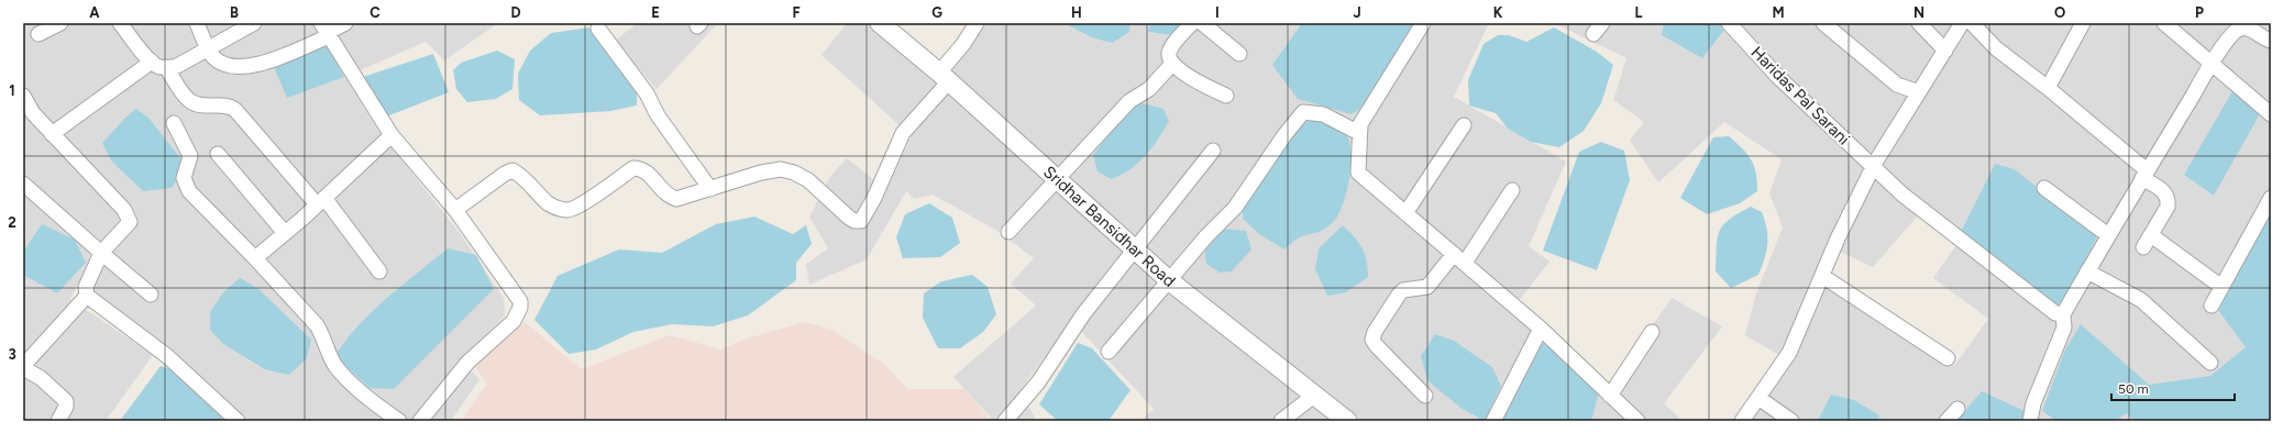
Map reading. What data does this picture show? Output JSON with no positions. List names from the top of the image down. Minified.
{"streets":{"street":["Haridas Pal Sarani","Sridhar Bansidhar Road"]},"scale_bar":"50 m","grid":{"columns":["A","B","C","D","E","F","G","H","I","J","K","L","M","N","O","P"],"rows":["1","2","3"]}}
